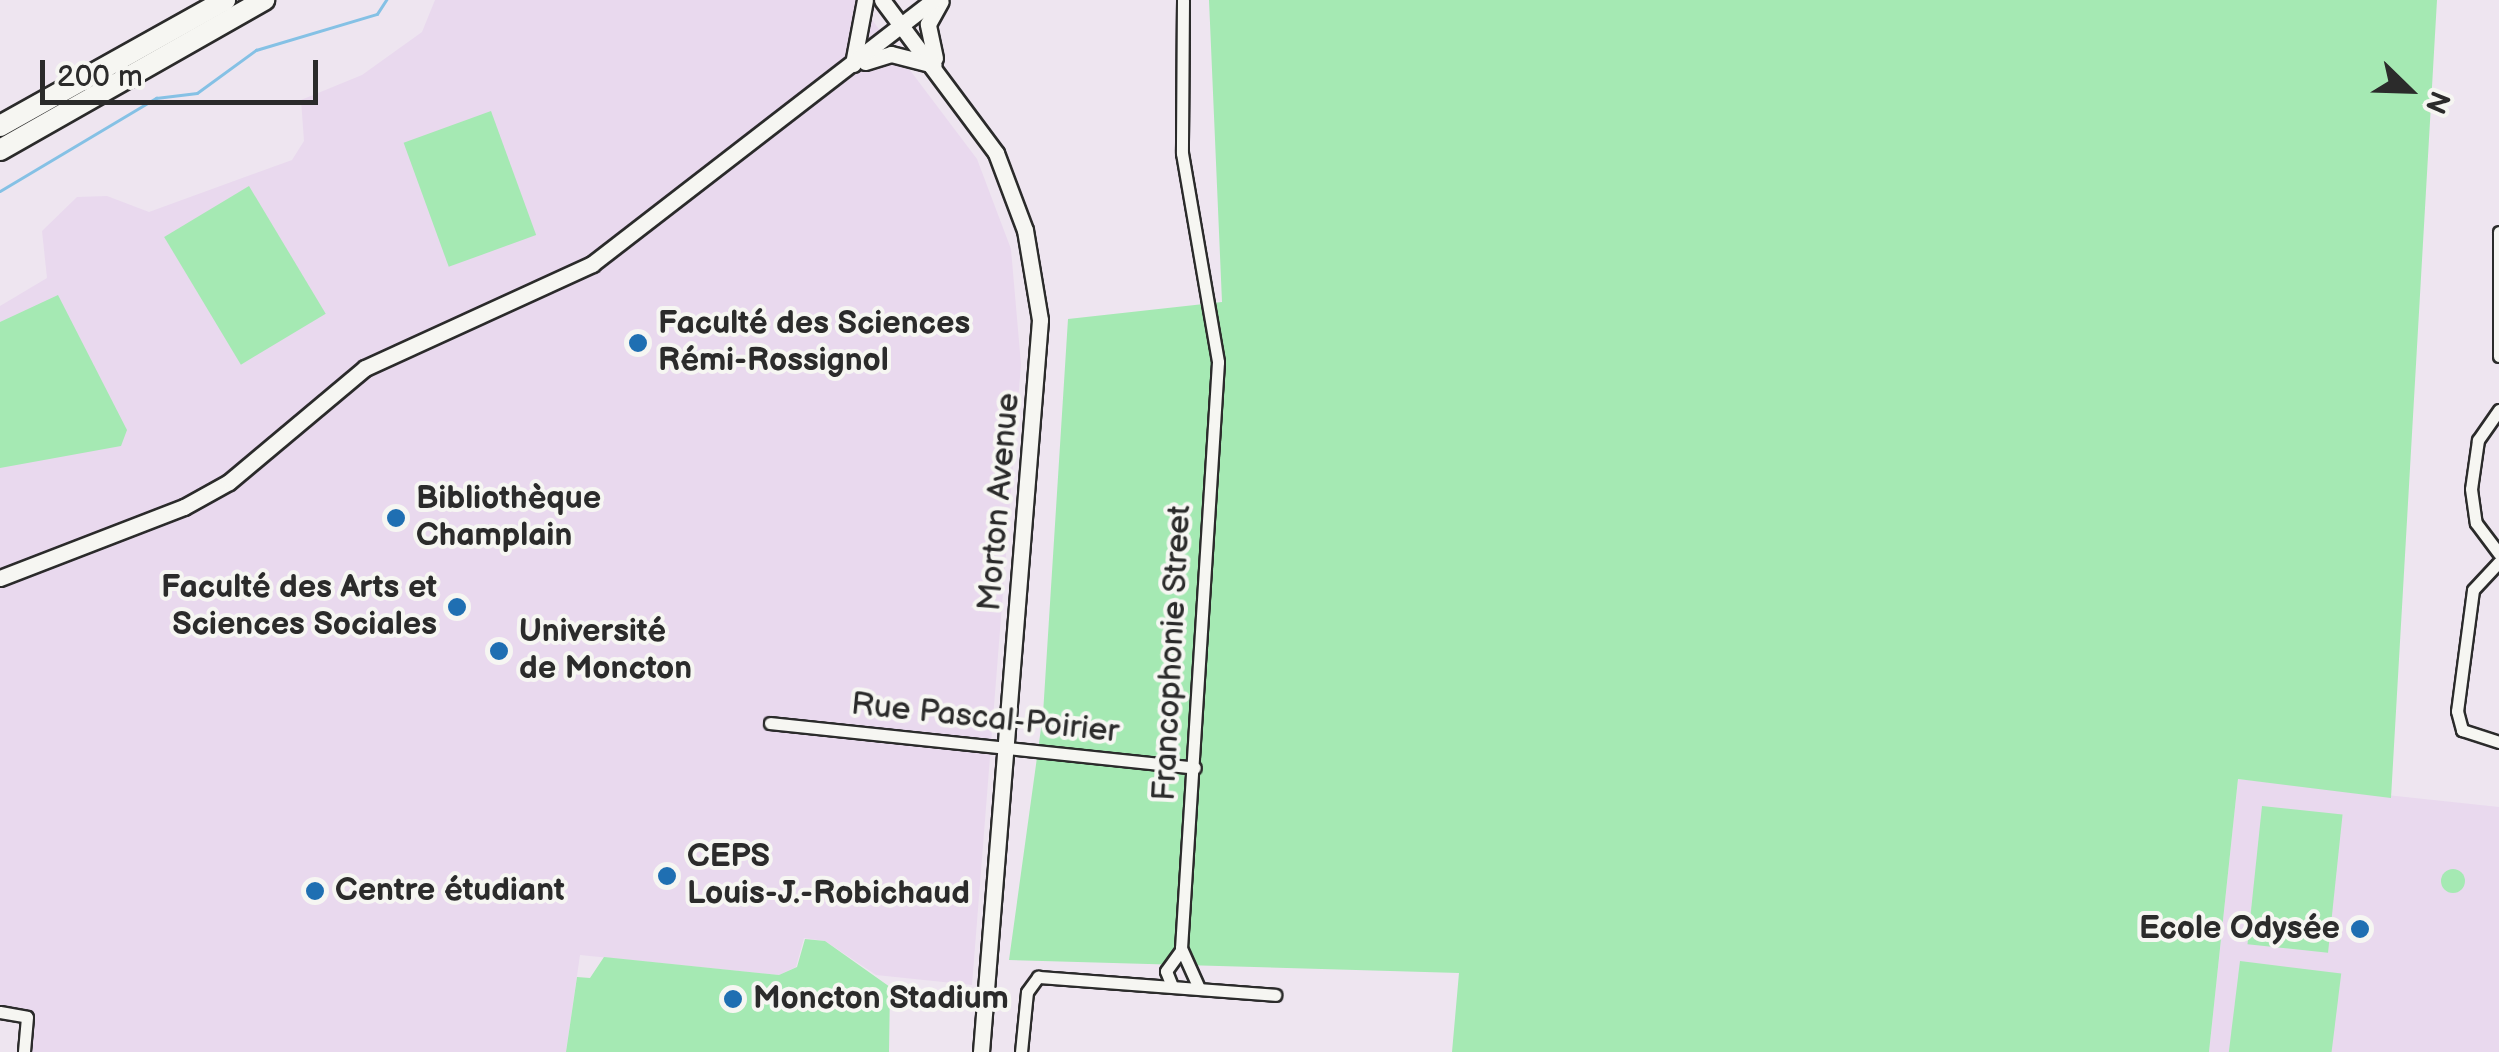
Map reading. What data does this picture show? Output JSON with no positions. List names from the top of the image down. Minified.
{"streets":{"street":["Morton Avenue","Francophonie Street","Rue Pascal-Poirier"]},"crossings":[["Morton Avenue","Rue Pascal-Poirier"],["Francophonie Street","Rue Pascal-Poirier"]],"places":["Faculté des Sciences Rémi-Rossignol","Bibliothèque Champlain","Faculté des Arts et Sciences Sociales","Université de Moncton","CEPS Louis-J.-Robichaud","Centre étudiant","Ecole Odysée","Moncton Stadium"],"scale_bar":"200 m","north":"bottom right"}
